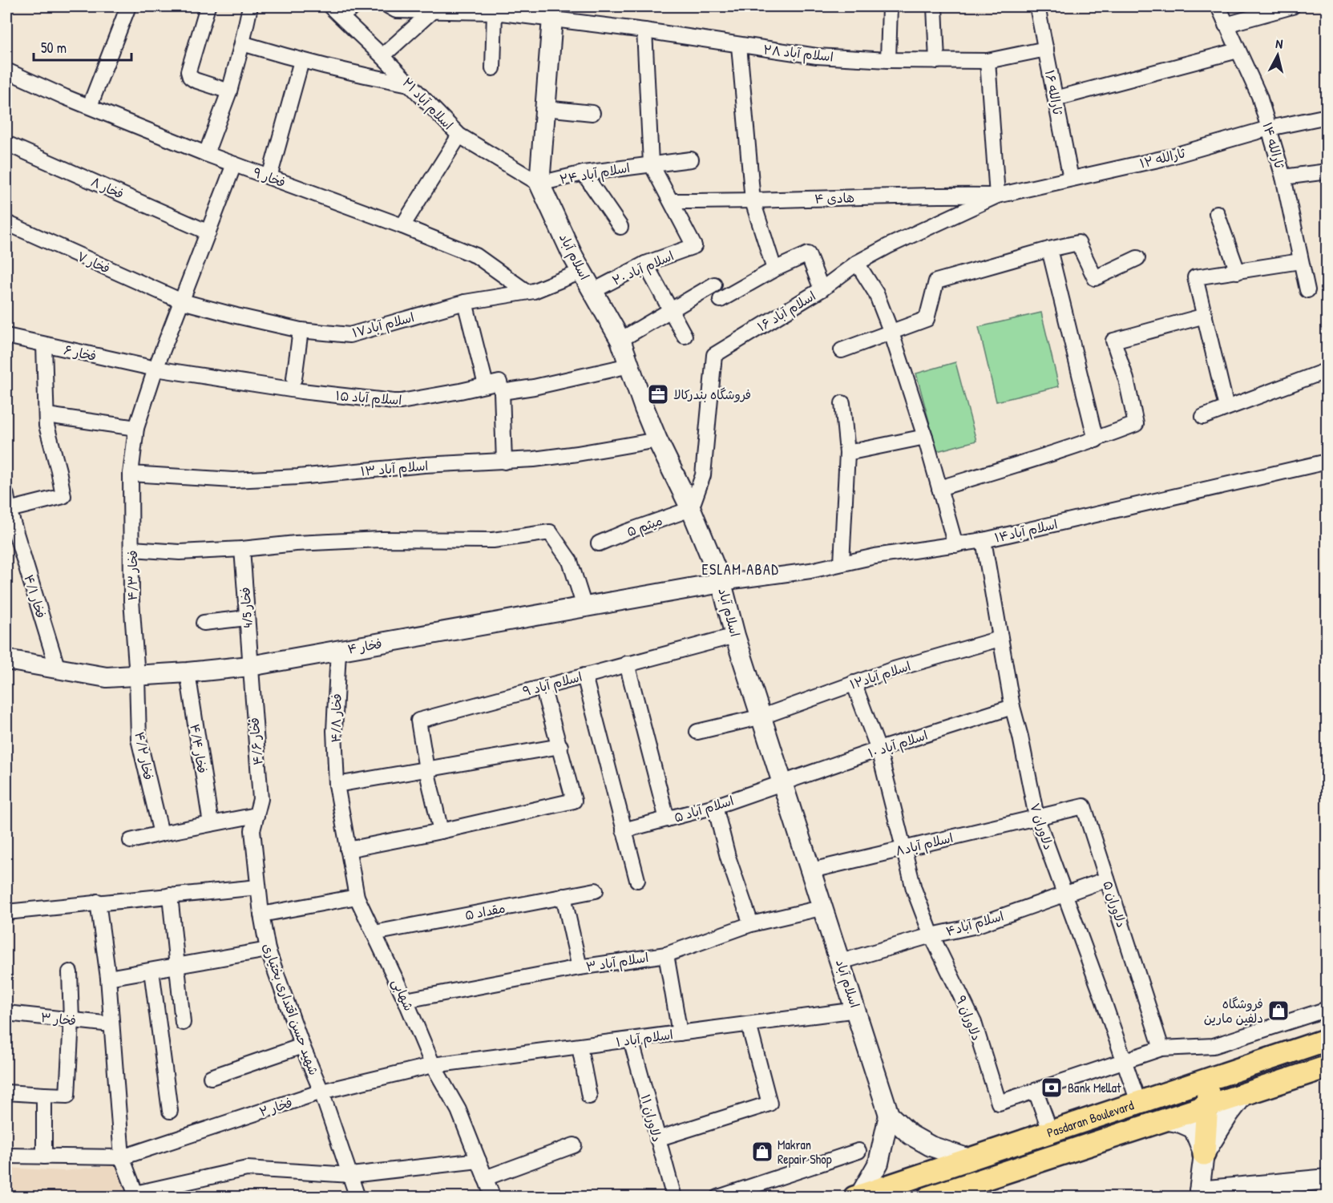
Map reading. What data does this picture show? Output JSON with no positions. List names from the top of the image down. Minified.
{"streets":{"main road":["Pasdaran Boulevard"],"street":["اسلام آباد ۲۸","ثارالله ۱۶","اسلام آباد ۲۱","ثارالله ۱۴","ثارالله ۱۲","اسلام آباد ۲۴","فخار ۹","فخار ۸","هادی ۴","اسلام آباد","فخار ۷","اسلام آباد ۲۰","اسلام آباد ۱۶","اسلام آباد۱۷","فخار ۶","اسلام آباد ۱۵","اسلام آباد ۱۳","میثم ۵","اسلام آباد۱۴","فخار ۴/۳","فخار ۴/۱","فخار 4/5","فخار ۴","اسلام آباد۱۲","اسلام آباد ۹","فخار ۴/۸","فخار ۴/۶","اسلام آباد ۱۰","فخار ۴/۴","فخار ۴/۲","اسلام آباد ۵","دلاوران ۷","اسلام آباد۸","دلاوران ۵","مقداد ۵","اسلام آباد۴","اسلام آباد ۳","شهابی","شهید حسن اقتداری بختیاری","دلاوران ۹","فخار ۳","اسلام آباد ۱","فخار ۲","دلاوران ۱۱"]},"crossings":[["اسلام آباد ۲۸","ثارالله ۱۶"],["اسلام آباد ۲۸","اسلام آباد"],["ثارالله ۱۶","ثارالله ۱۲"],["اسلام آباد ۲۱","اسلام آباد ۲۴"],["اسلام آباد ۲۱","اسلام آباد"],["ثارالله ۱۴","ثارالله ۱۲"],["ثارالله ۱۲","هادی ۴"],["ثارالله ۱۲","اسلام آباد ۱۶"],["اسلام آباد ۲۴","اسلام آباد"],["فخار ۹","اسلام آباد۱۷"],["فخار ۹","فخار ۴/۳"],["فخار ۸","فخار ۴/۳"],["هادی ۴","اسلام آباد ۲۰"],["هادی ۴","اسلام آباد ۱۶"],["اسلام آباد","اسلام آباد ۲۰"],["اسلام آباد","اسلام آباد ۱۶"],["اسلام آباد","اسلام آباد۱۷"],["اسلام آباد","اسلام آباد ۱۳"],["اسلام آباد","میثم ۵"],["اسلام آباد","اسلام آباد۱۴"],["اسلام آباد","فخار ۴"],["اسلام آباد","اسلام آباد۱۲"],["اسلام آباد","اسلام آباد ۹"],["اسلام آباد","اسلام آباد ۱۰"],["اسلام آباد","اسلام آباد ۵"],["اسلام آباد","اسلام آباد۸"],["اسلام آباد","اسلام آباد۴"],["اسلام آباد","اسلام آباد ۳"],["اسلام آباد","اسلام آباد ۱"],["فخار ۷","اسلام آباد۱۷"],["فخار ۷","فخار ۴/۳"],["اسلام آباد ۱۶","میثم ۵"],["اسلام آباد۱۷","فخار ۴/۳"],["فخار ۶","اسلام آباد ۱۵"],["فخار ۶","فخار ۴/۳"],["اسلام آباد ۱۵","فخار ۴/۳"],["اسلام آباد ۱۳","فخار ۴/۳"],["اسلام آباد۱۴","فخار ۴"],["اسلام آباد۱۴","دلاوران ۷"],["فخار ۴/۳","فخار ۴"],["فخار ۴/۳","فخار ۴/۲"],["فخار ۴/۱","فخار ۴"],["فخار 4/5","فخار ۴"],["فخار 4/5","فخار ۴/۶"],["فخار ۴","فخار ۴/۸"],["فخار ۴","فخار ۴/۶"],["فخار ۴","فخار ۴/۴"],["فخار ۴","فخار ۴/۲"],["اسلام آباد۱۲","دلاوران ۷"],["اسلام آباد۱۲","دلاوران ۹"],["فخار ۴/۸","شهابی"],["فخار ۴/۶","شهید حسن اقتداری بختیاری"],["اسلام آباد ۱۰","اسلام آباد ۵"],["اسلام آباد ۱۰","دلاوران ۷"],["اسلام آباد ۱۰","دلاوران ۹"],["دلاوران ۷","اسلام آباد۸"],["دلاوران ۷","دلاوران ۵"],["دلاوران ۷","اسلام آباد۴"],["دلاوران ۷","Pasdaran Boulevard"],["اسلام آباد۸","دلاوران ۵"],["اسلام آباد۸","دلاوران ۹"],["دلاوران ۵","اسلام آباد۴"],["مقداد ۵","شهابی"],["اسلام آباد۴","دلاوران ۹"],["اسلام آباد ۳","شهابی"],["شهابی","اسلام آباد ۱"],["شهابی","فخار ۲"],["شهید حسن اقتداری بختیاری","فخار ۲"],["اسلام آباد ۱","فخار ۲"],["اسلام آباد ۱","دلاوران ۱۱"]],"districts":["ESLAM ABAD"],"places":{"office":["فروشگاه بندرکالا"],"shop":["فروشگاه دلفین مارین","Makran Repair Shop"],"bank":["Bank Mellat"]},"scale_bar":"50 m","north":"top"}
